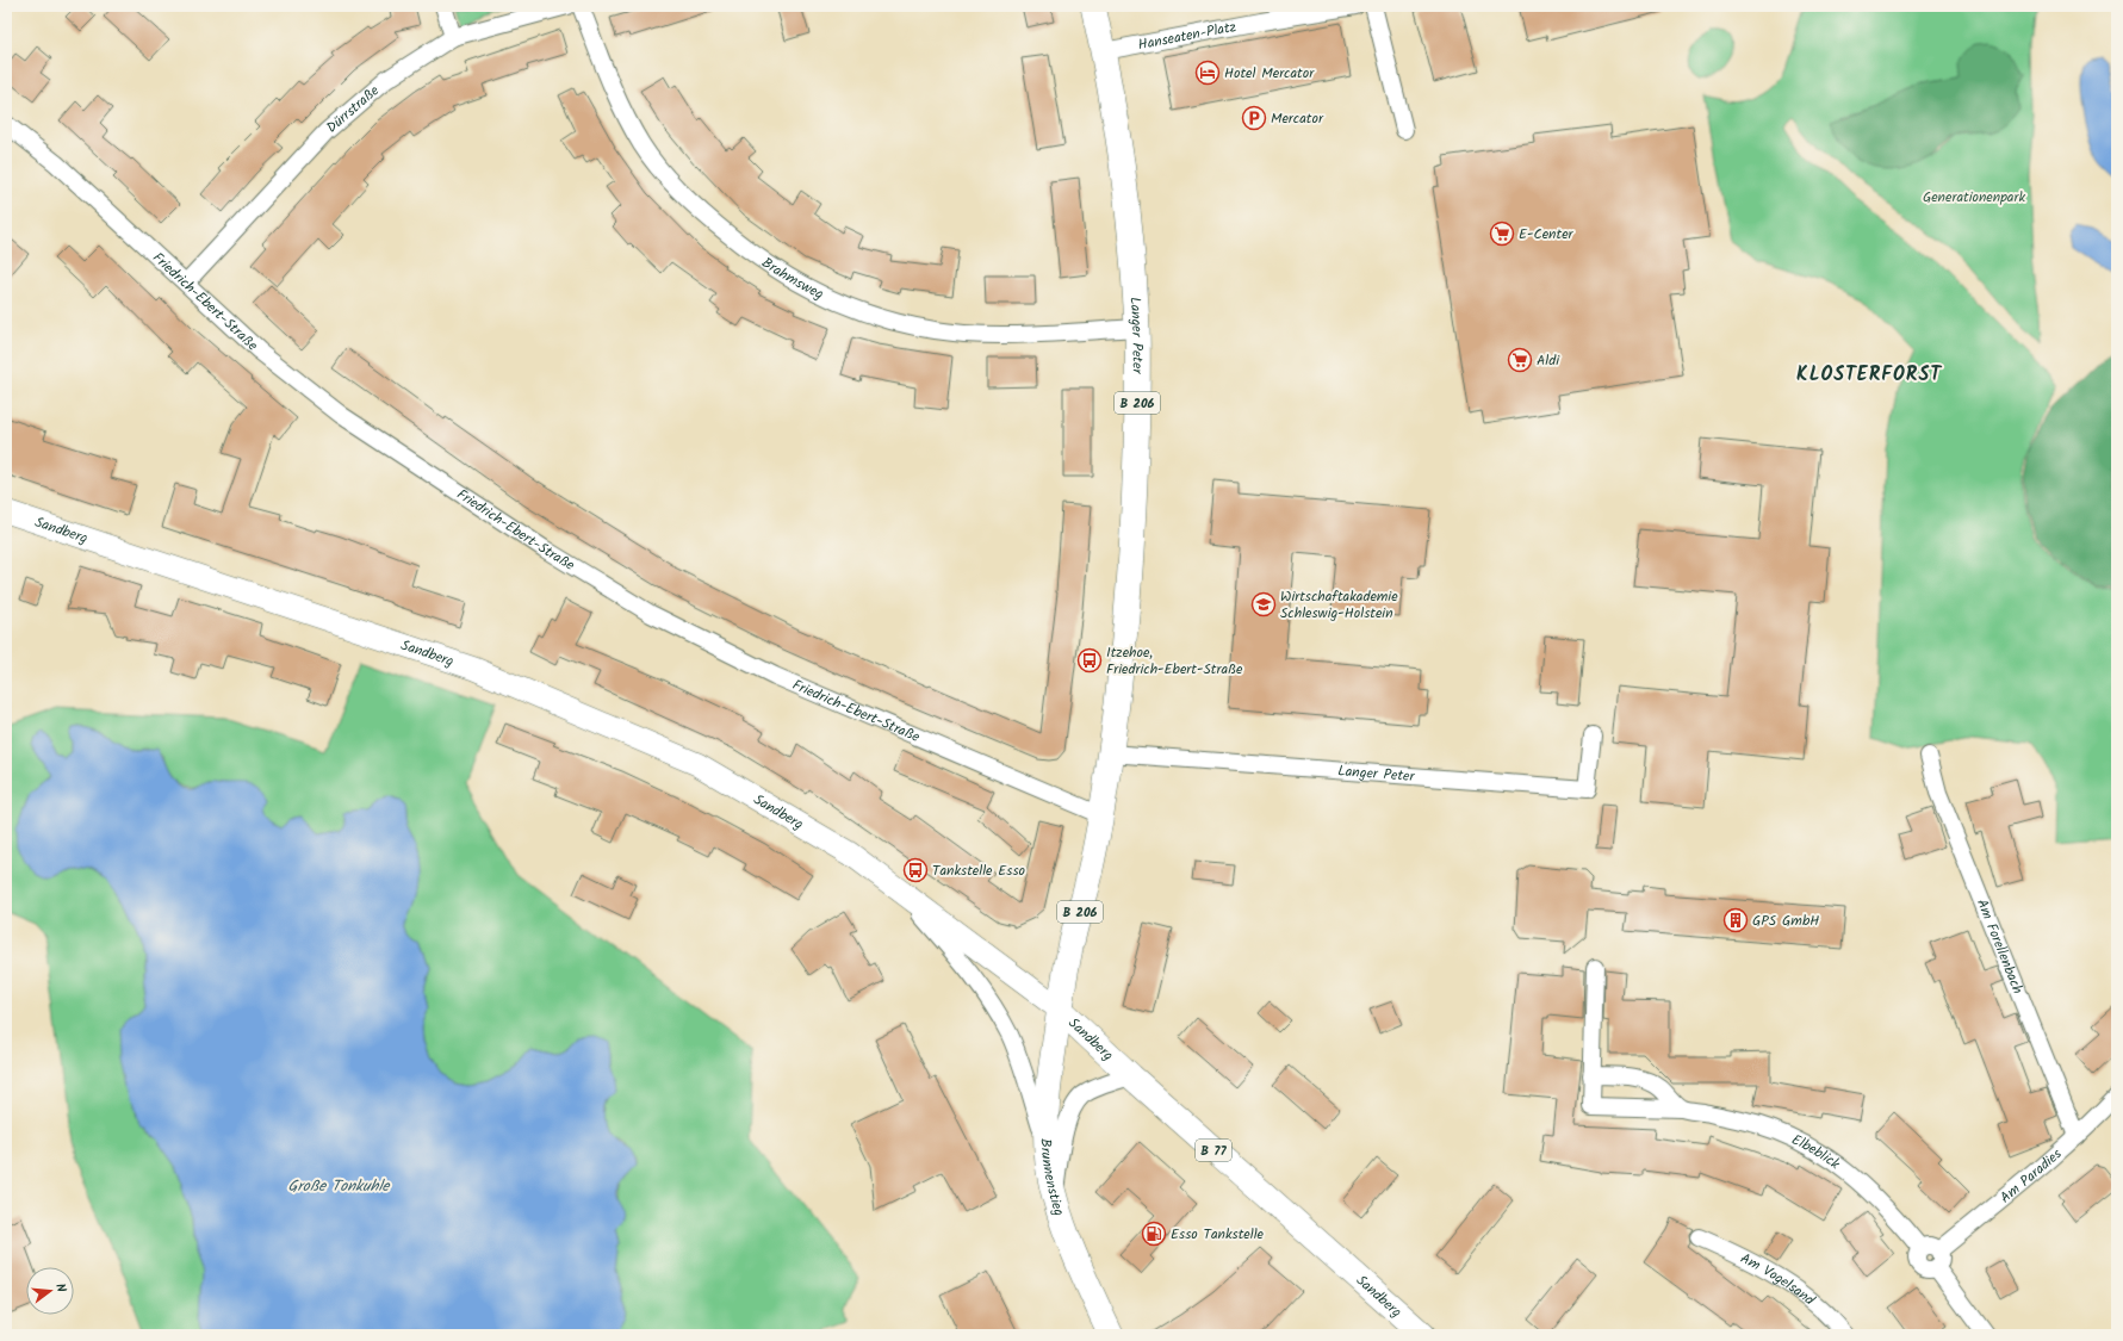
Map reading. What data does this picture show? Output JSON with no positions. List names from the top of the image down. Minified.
{"streets":{"main road":["Langer Peter","B 206","Sandberg","B 77","Brunnenstieg"],"street":["Hanseaten-Platz","Dürrstraße","Brahmsweg","Friedrich-Ebert-Straße","Am Forellenbach","Elbeblick","Am Paradies","Am Vogelsand"]},"crossings":[["Hanseaten-Platz","Langer Peter"],["Dürrstraße","Friedrich-Ebert-Straße"],["Brahmsweg","Langer Peter"],["Friedrich-Ebert-Straße","Langer Peter"],["Langer Peter","Sandberg"],["Langer Peter","Brunnenstieg"],["Sandberg","Brunnenstieg"],["Am Forellenbach","Am Paradies"],["Elbeblick","Am Paradies"]],"districts":["KLOSTERFORST"],"water":["Große Tonkuhle"],"parks":["Generationenpark"],"places":{"hotel":["Hotel Mercator"],"parking":["Mercator"],"supermarket":["E-Center","Aldi"],"school or university":["Wirtschaftakademie Schleswig-Holstein"],"bus stop":["Itzehoe, Friedrich-Ebert-Straße","Tankstelle Esso"],"building":["GPS GmbH"],"fuel station":["Esso Tankstelle"]},"north":"right"}
